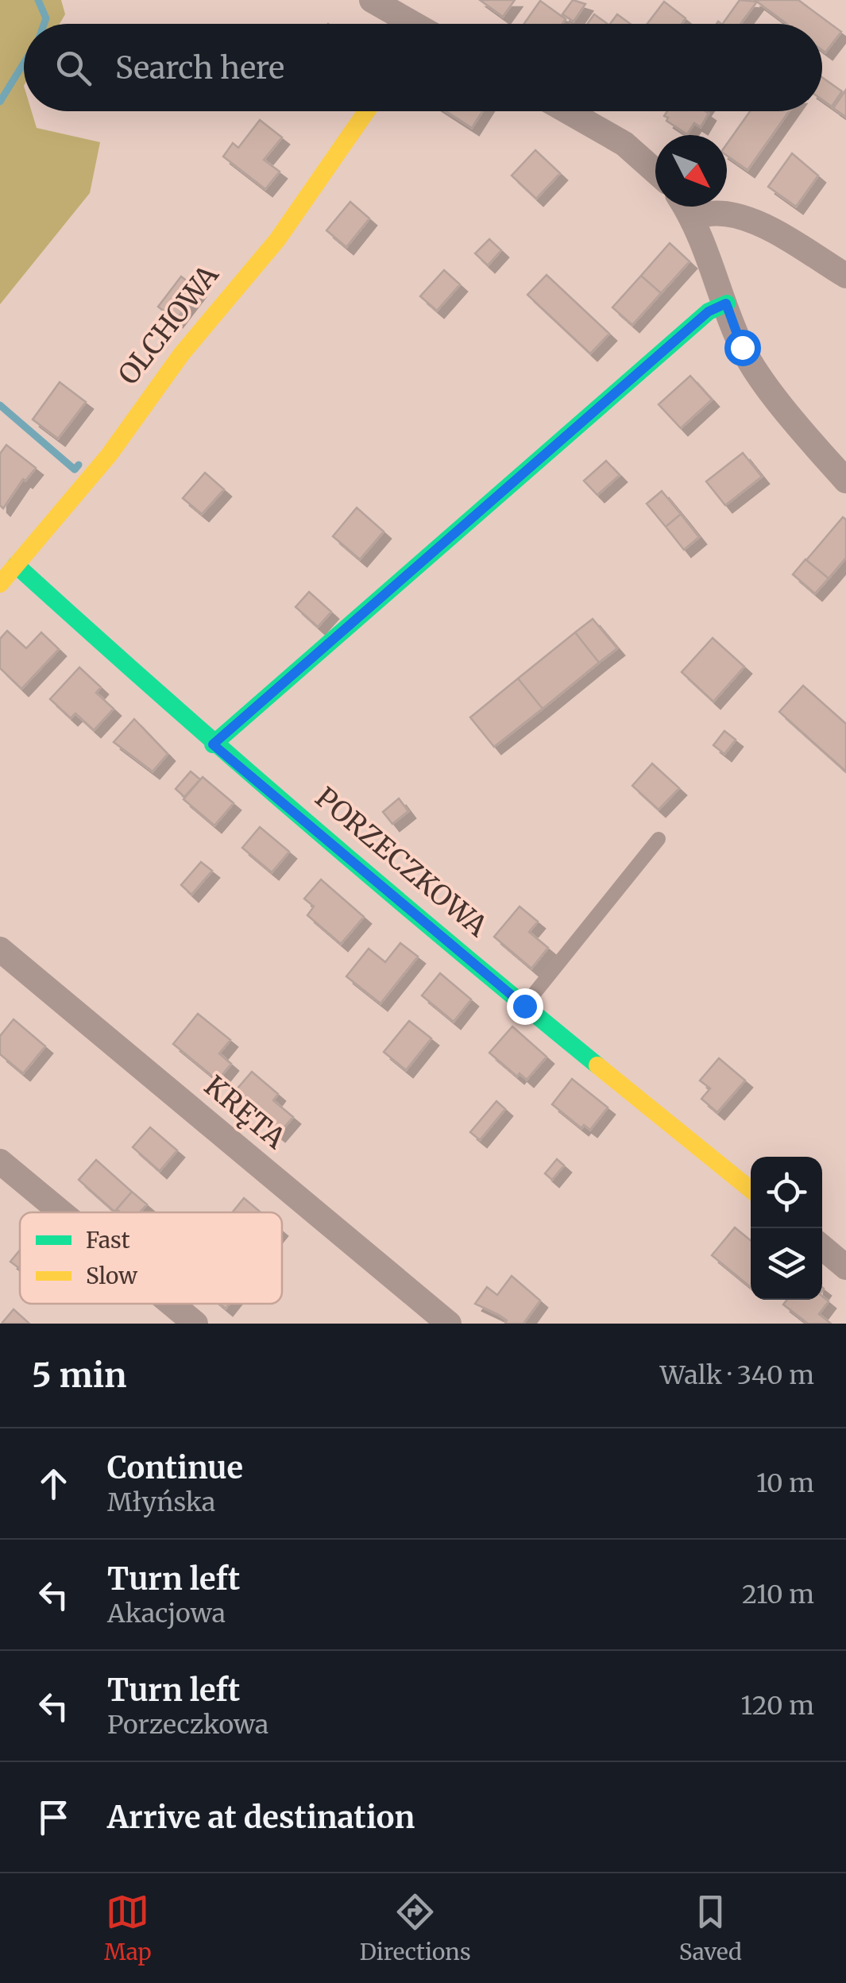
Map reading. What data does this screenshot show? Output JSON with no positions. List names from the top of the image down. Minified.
{"streets":{"street":["OLCHOWA","PORZECZKOWA","KRĘTA"]},"crossings":[["OLCHOWA","PORZECZKOWA"]],"legend":["Fast","Slow"],"north":"bottom right","page":{"search":"Search here","heading":["5 min","Walk · 340 m"],"list":[["Continue","Młyńska","10 m"],["Turn left","Akacjowa","210 m"],["Turn left","Porzeczkowa","120 m"],"Arrive at destination"],"nav":["Map","Directions","Saved"]}}
